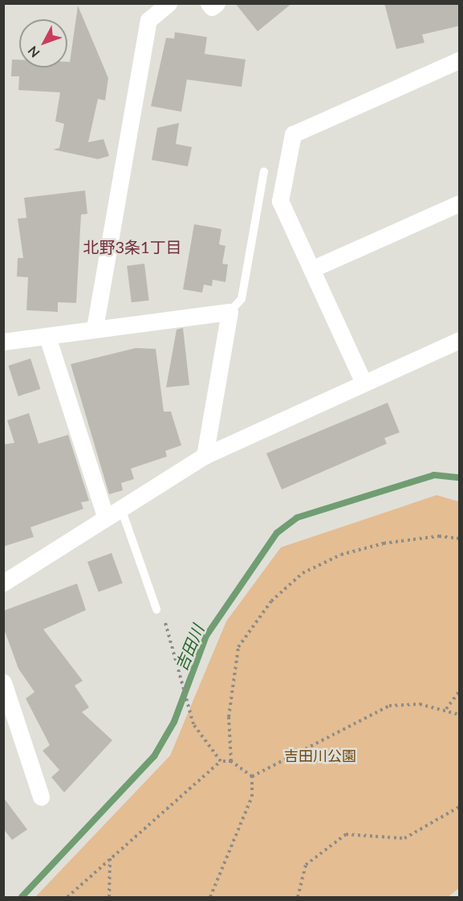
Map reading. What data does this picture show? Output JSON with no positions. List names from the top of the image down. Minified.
{"districts":["北野3条1丁目"],"water":["吉田川"],"parks":["吉田川公園"],"north":"bottom left"}
